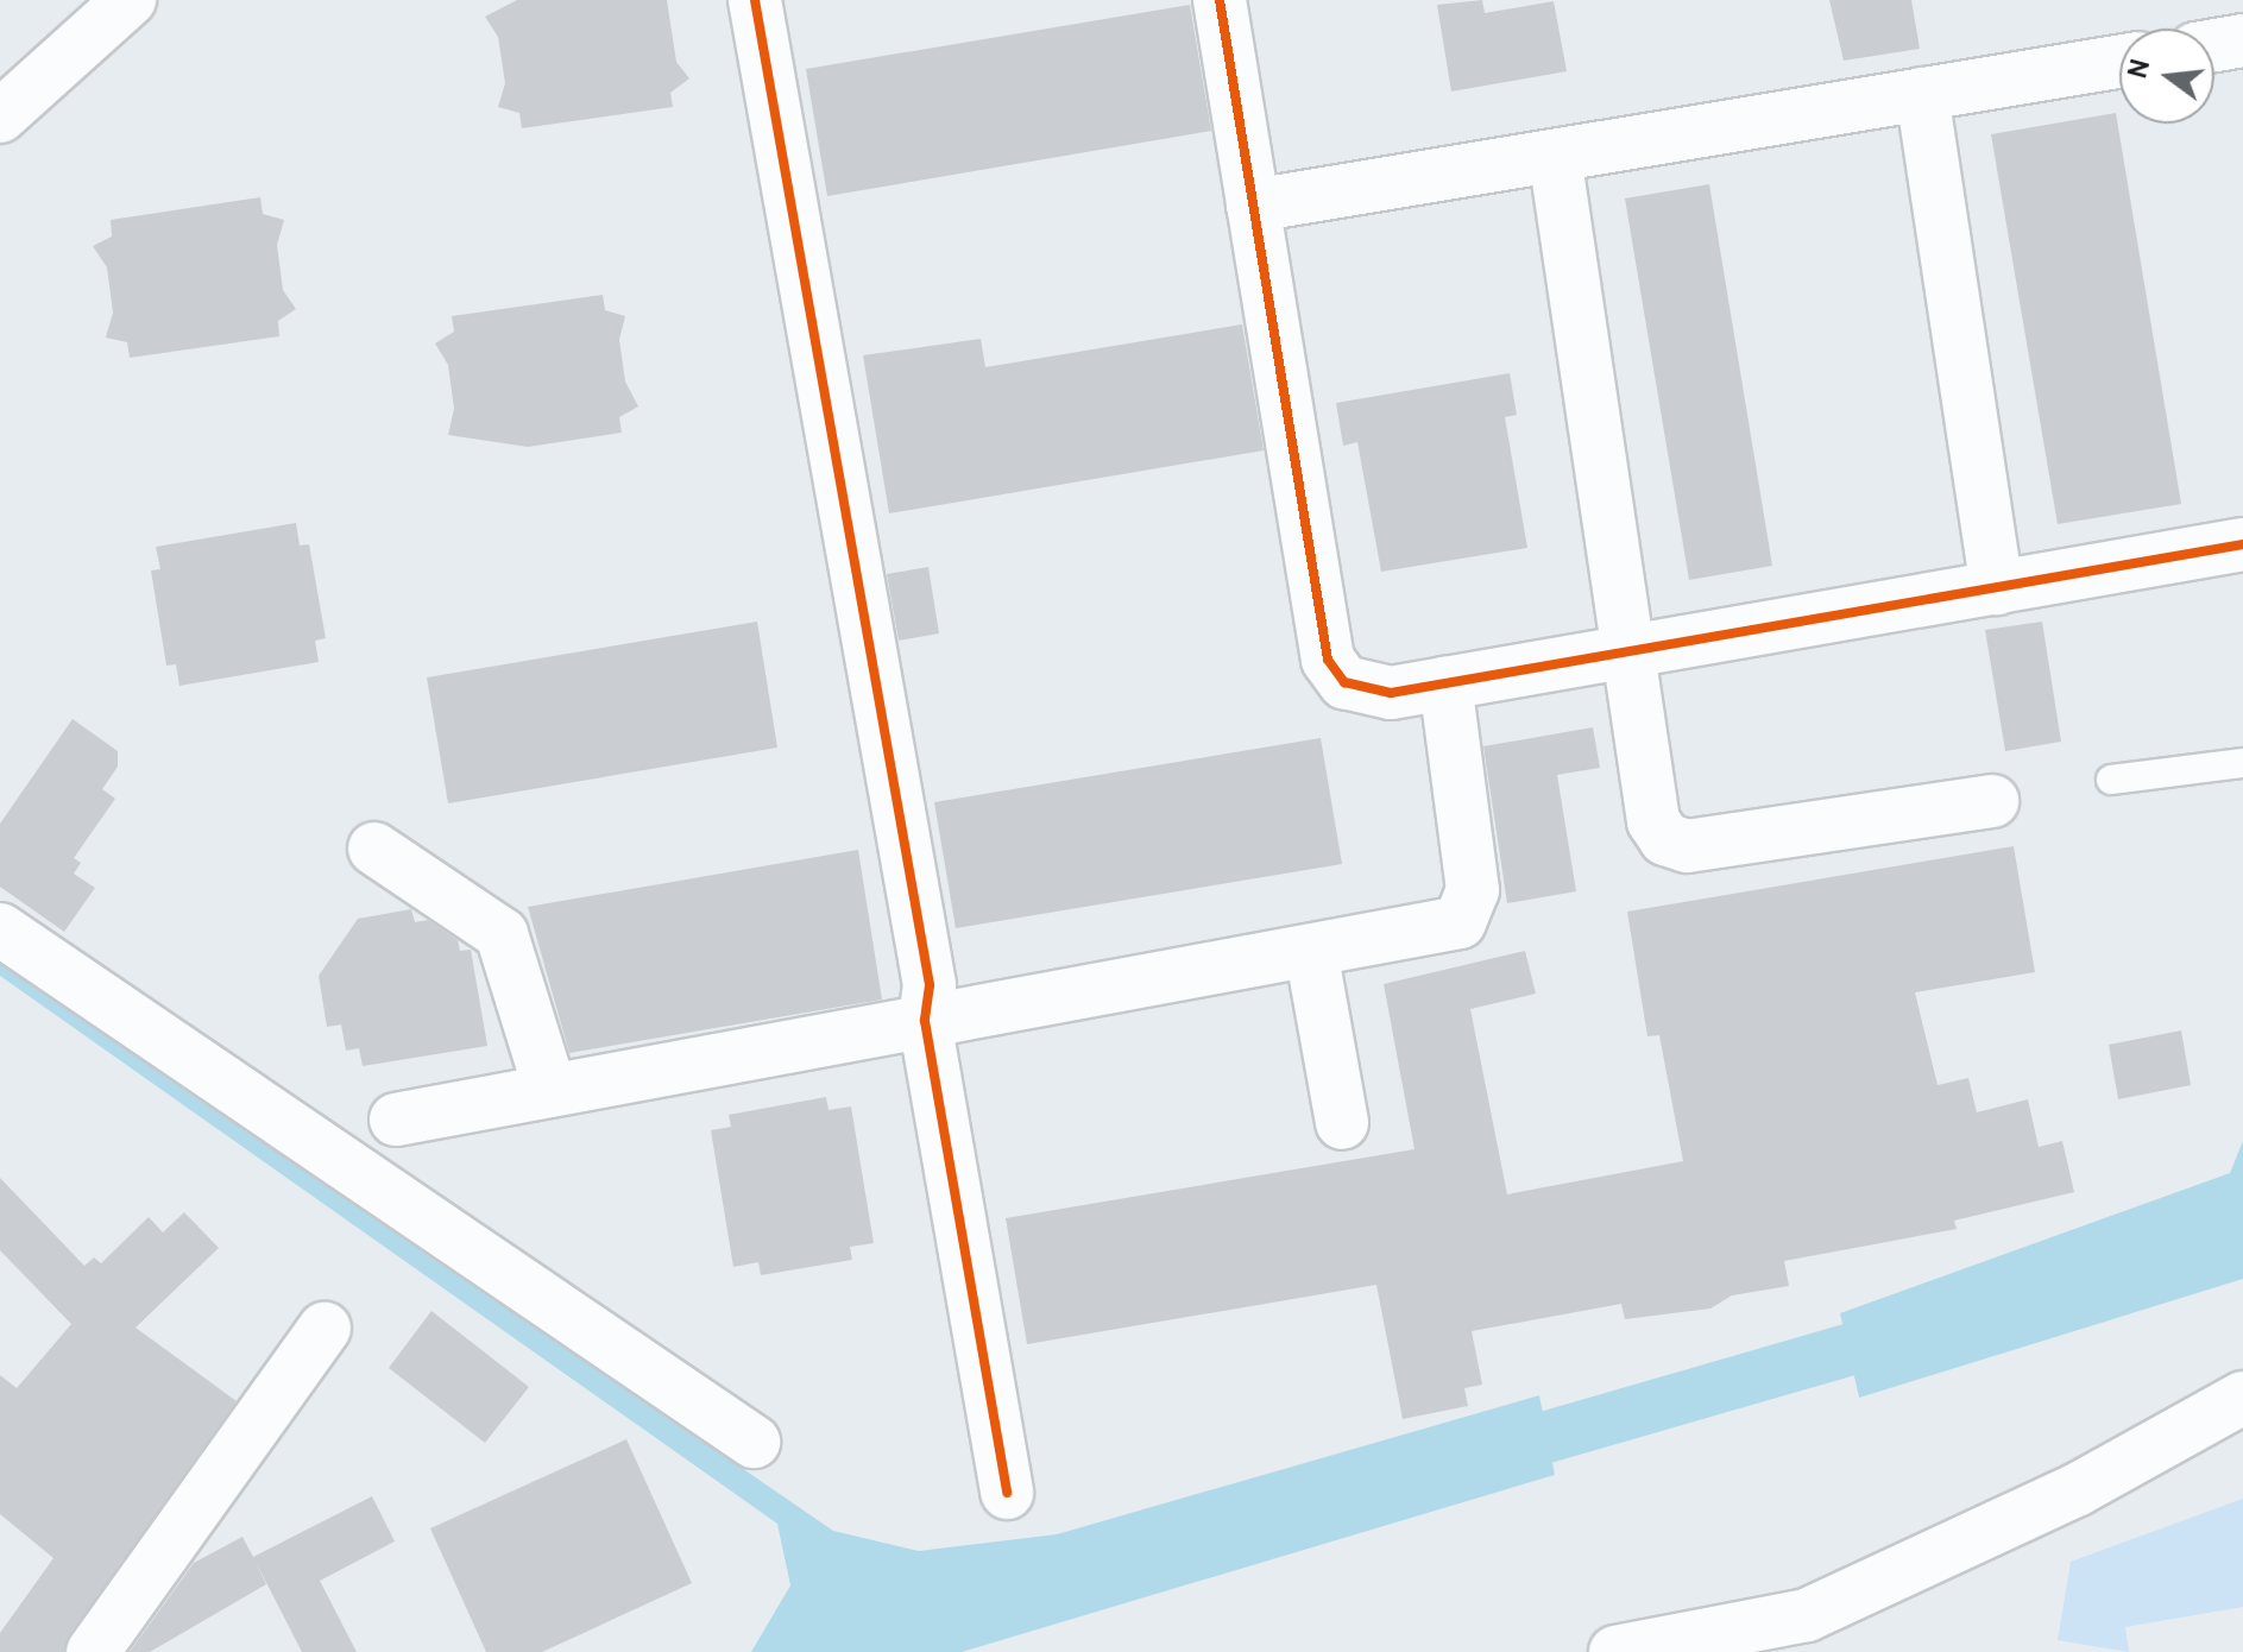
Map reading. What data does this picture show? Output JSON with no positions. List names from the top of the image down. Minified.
{"north":"left"}
